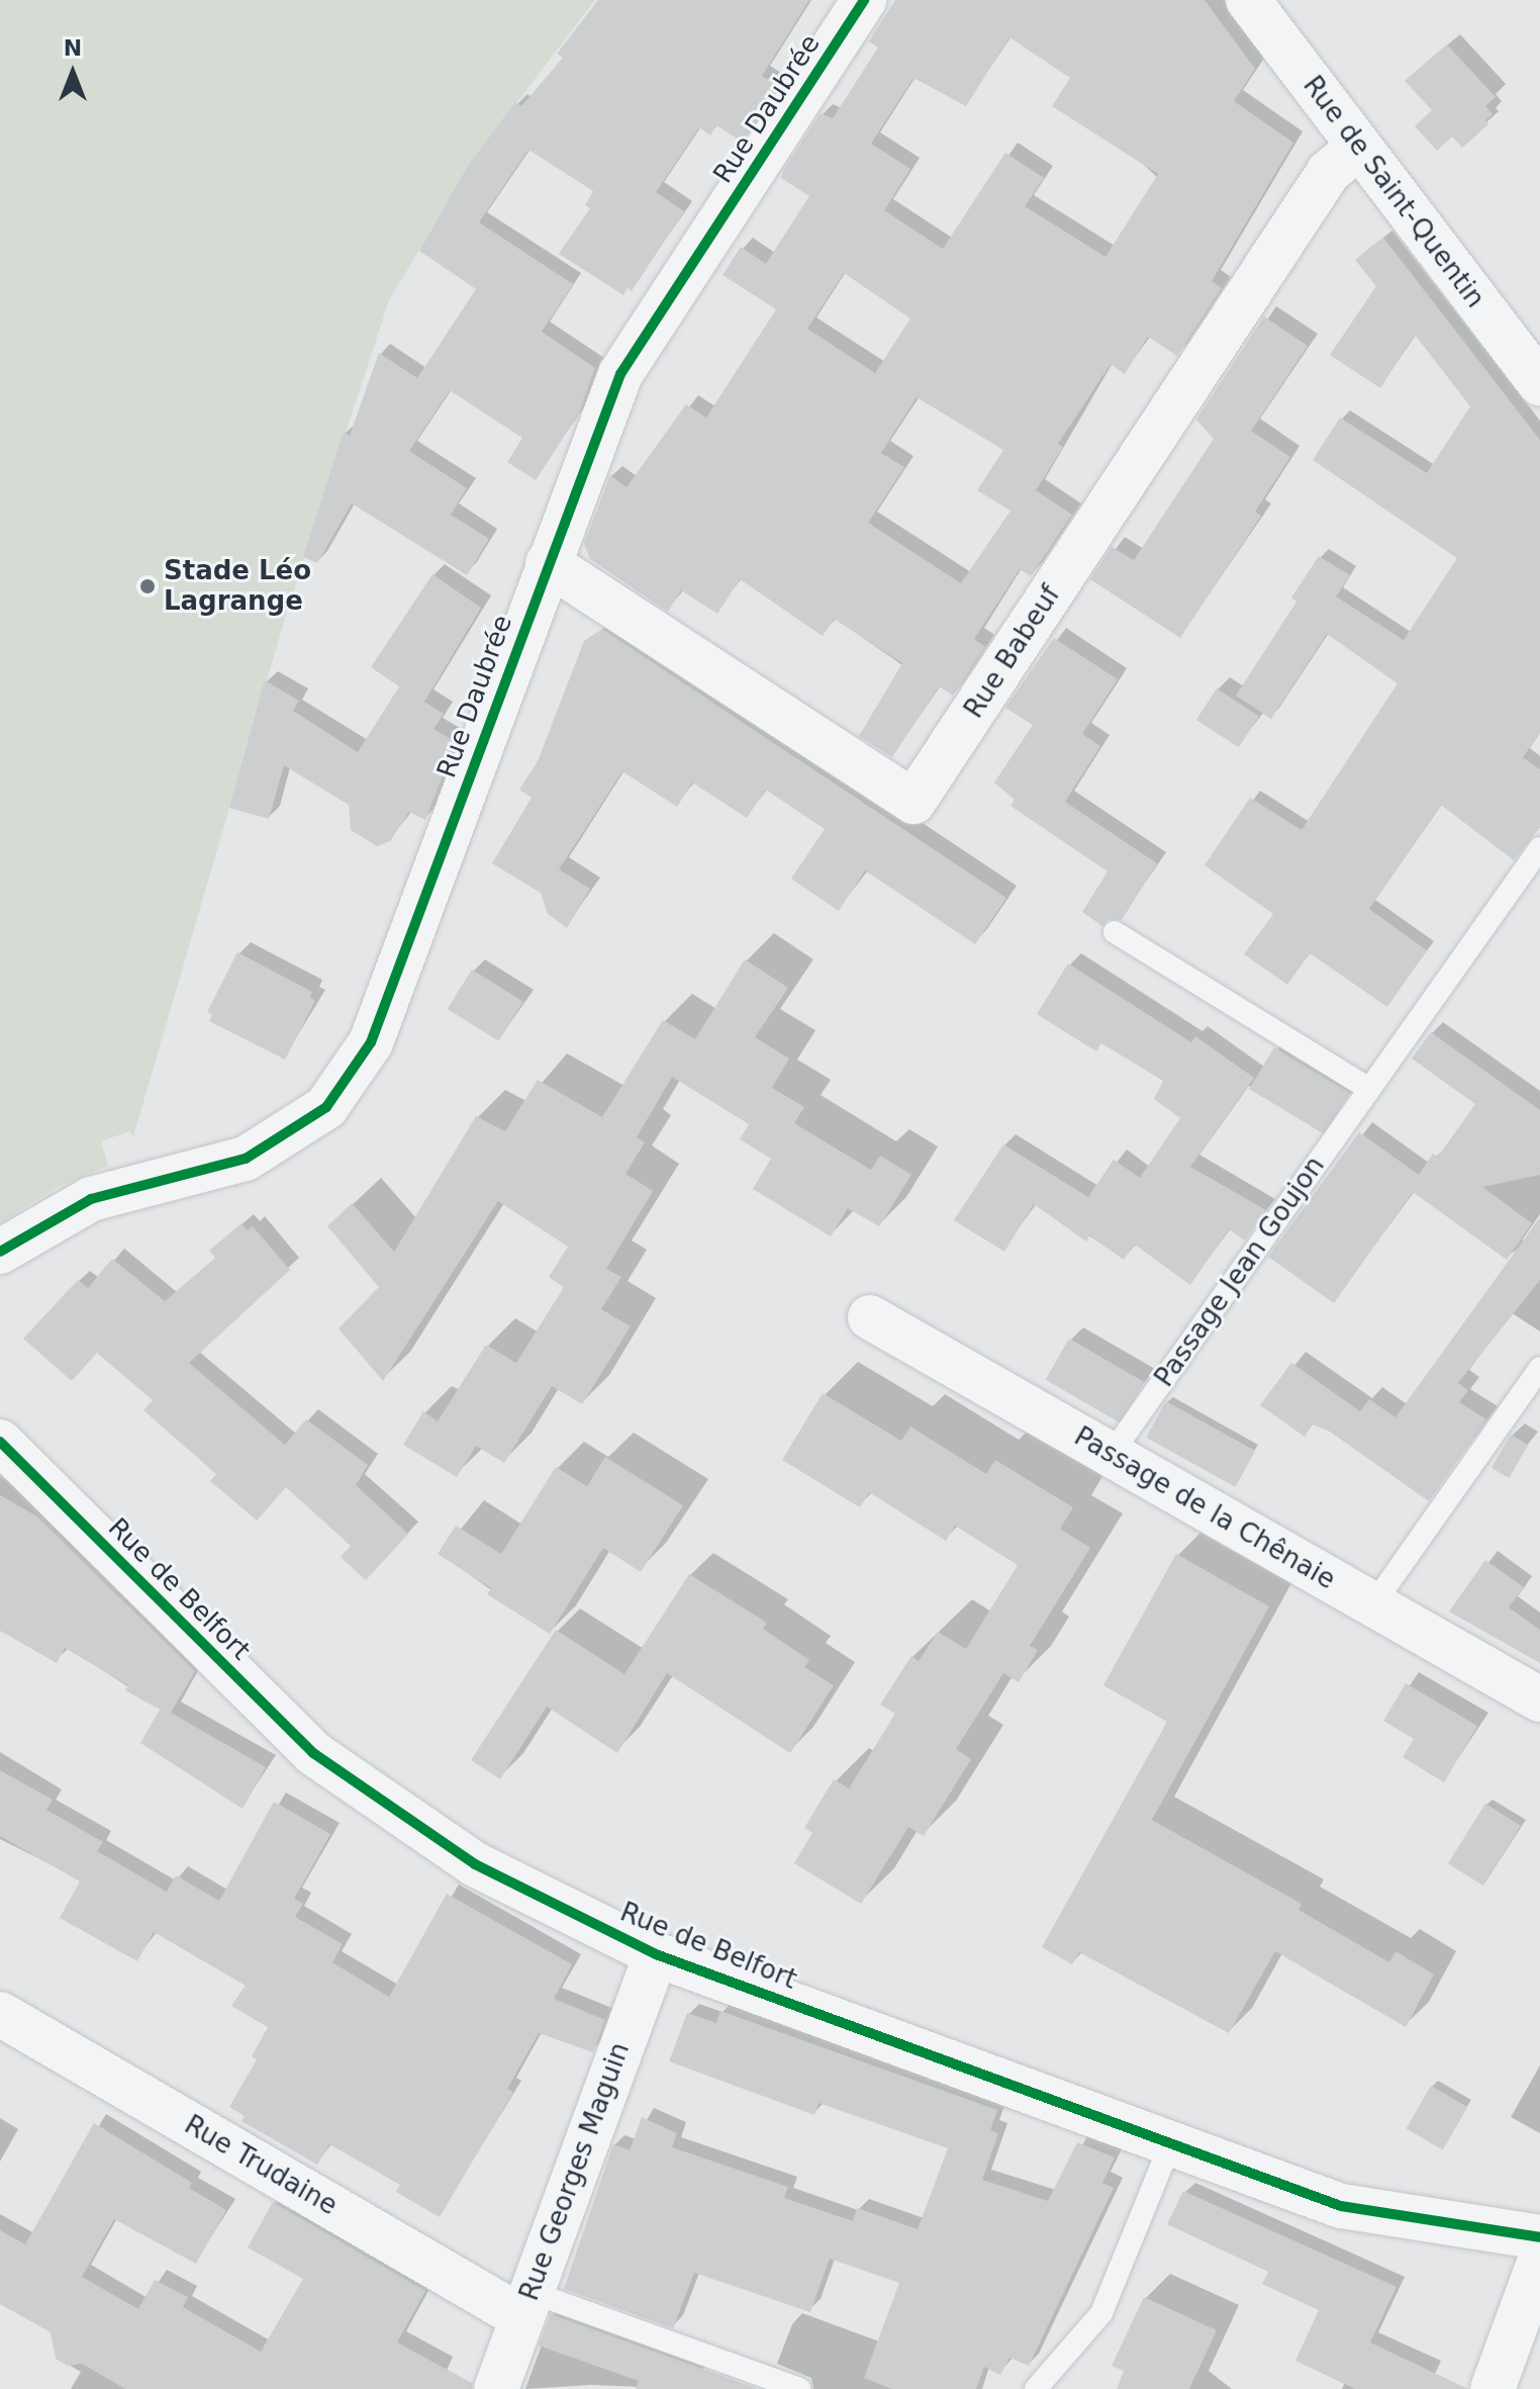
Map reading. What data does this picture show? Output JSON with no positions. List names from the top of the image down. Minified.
{"streets":{"street":["Rue Daubrée","Rue de Saint-Quentin","Rue Babeuf","Passage de la Chênaie","Rue de Belfort","Rue Trudaine","Rue Georges Maguin"],"lane":["Passage Jean Goujon"]},"crossings":[["Rue Daubrée","Rue Babeuf"],["Rue de Saint-Quentin","Rue Babeuf"],["Passage Jean Goujon","Passage de la Chênaie"],["Rue de Belfort","Rue Georges Maguin"],["Rue Trudaine","Rue Georges Maguin"]],"places":["Stade Léo Lagrange"],"north":"top"}
